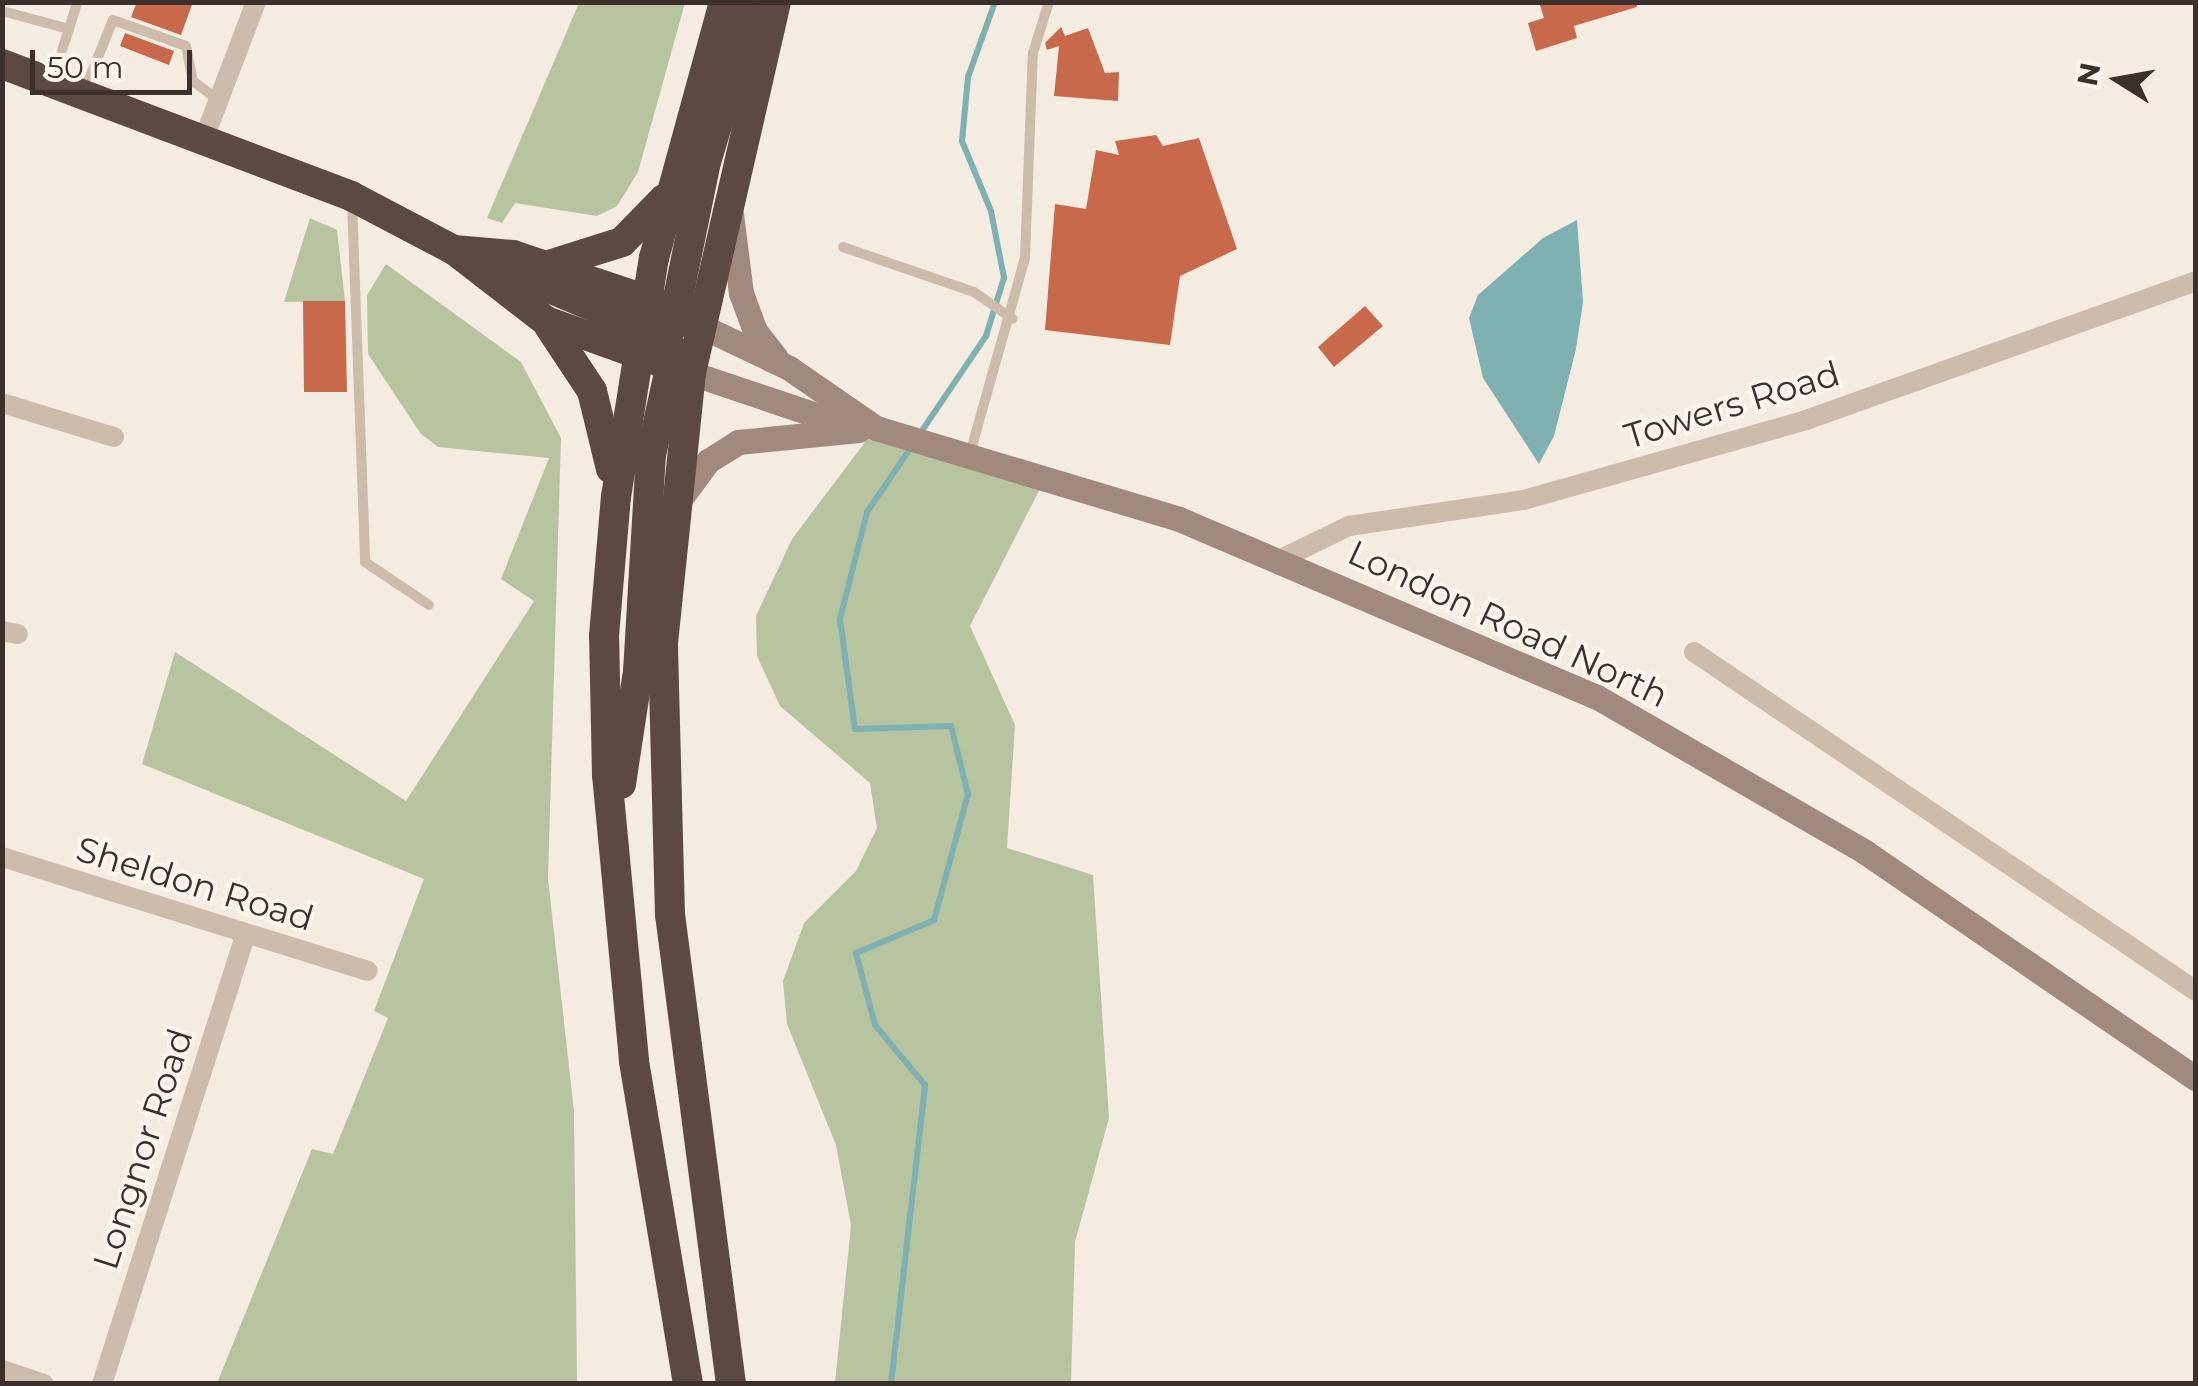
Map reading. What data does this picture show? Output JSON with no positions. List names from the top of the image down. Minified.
{"streets":{"main road":["London Road North"],"street":["Towers Road","Sheldon Road","Longnor Road"]},"crossings":[["Towers Road","London Road North"],["Sheldon Road","Longnor Road"]],"scale_bar":"50 m","north":"left"}
